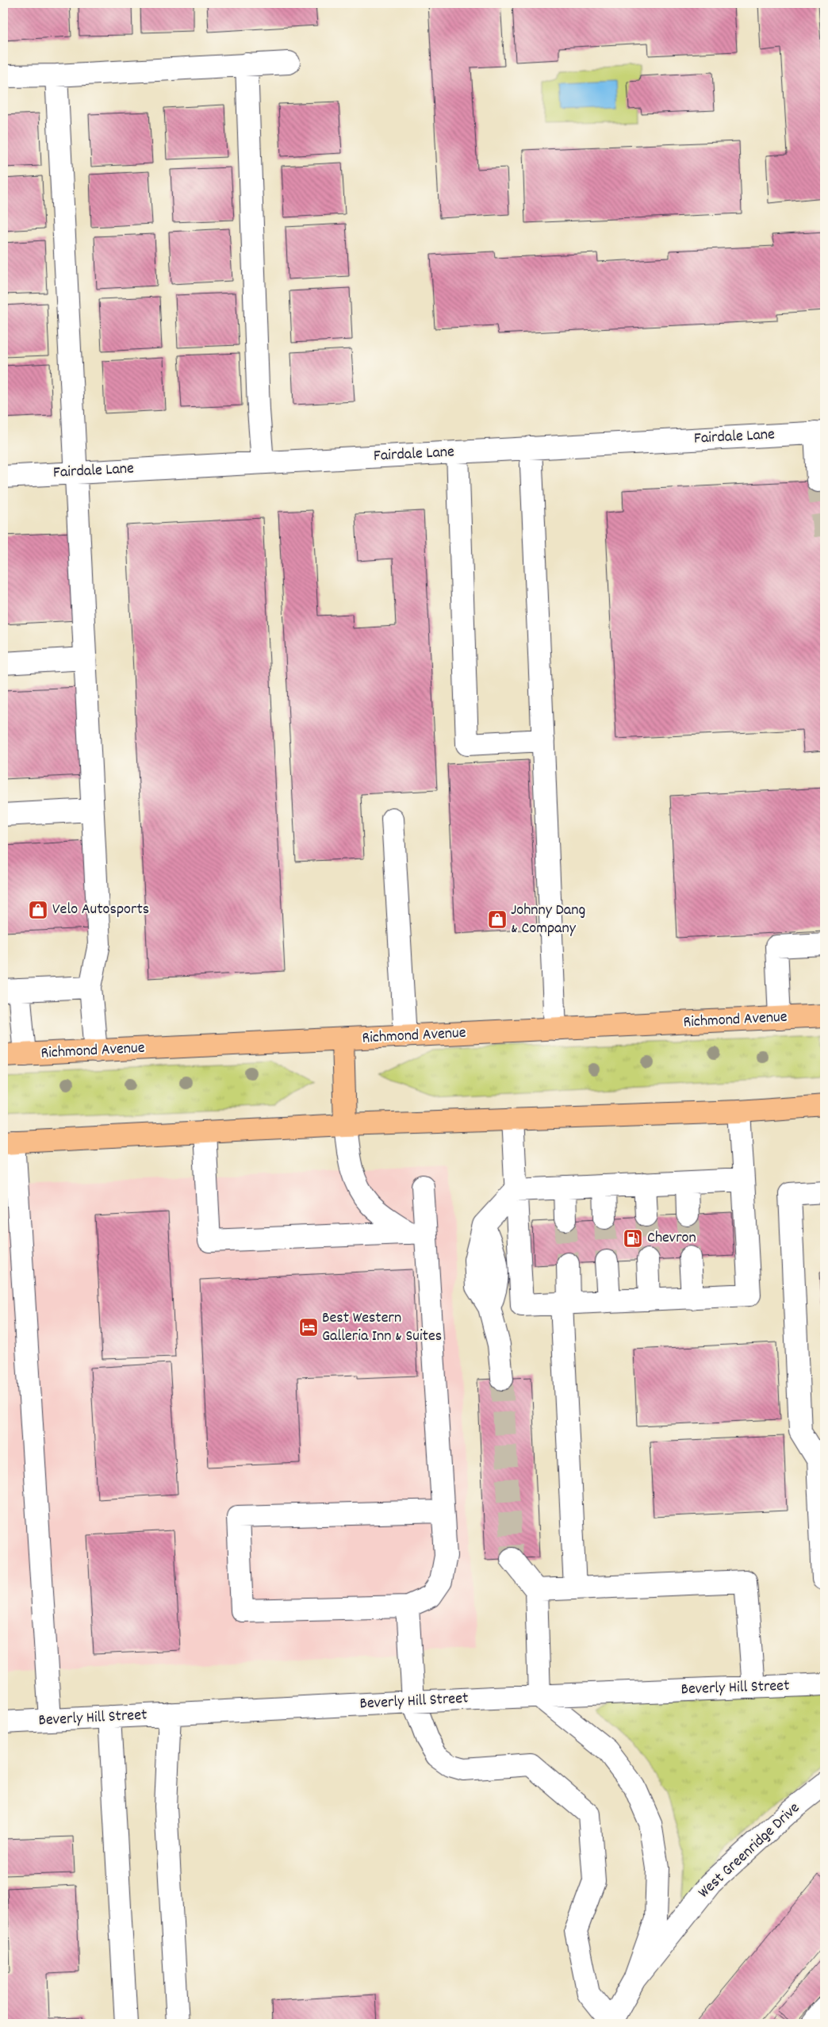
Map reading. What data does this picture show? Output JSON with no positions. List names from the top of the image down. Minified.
{"streets":{"main road":["Richmond Avenue"],"street":["Fairdale Lane","Beverly Hill Street","West Greenridge Drive"]},"crossings":[["Beverly Hill Street","West Greenridge Drive"]],"places":{"shop":["Velo Autosports","Johnny Dang & Company"],"fuel station":["Chevron"],"hotel":["Best Western Galleria Inn & Suites"]}}
